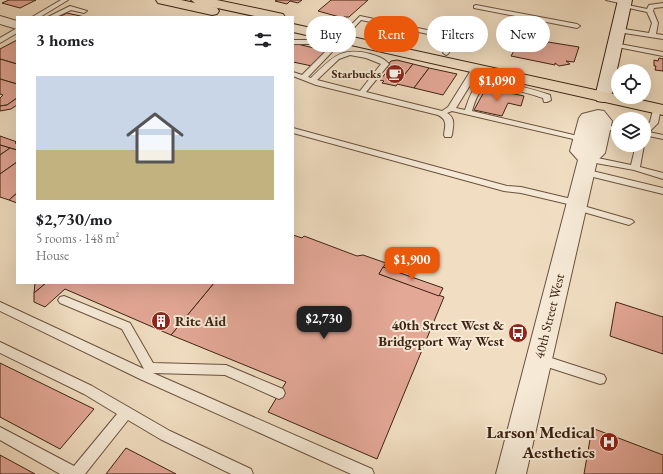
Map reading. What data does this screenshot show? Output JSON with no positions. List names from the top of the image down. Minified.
{"streets":{"street":["40th Street West"]},"places":{"cafe":["Starbucks"],"building":["Rite Aid"],"bus stop":["40th Street West & Bridgeport Way West"],"hospital":["Larson Medical Aesthetics"]},"page":{"chip":["Buy","Rent","Filters","New"],"heading":"3 homes","list":[{"name":"$2,730/mo","note":"5 rooms · 148 m² · House"}],"price":["$1,090","$1,900","$2,730"]}}
